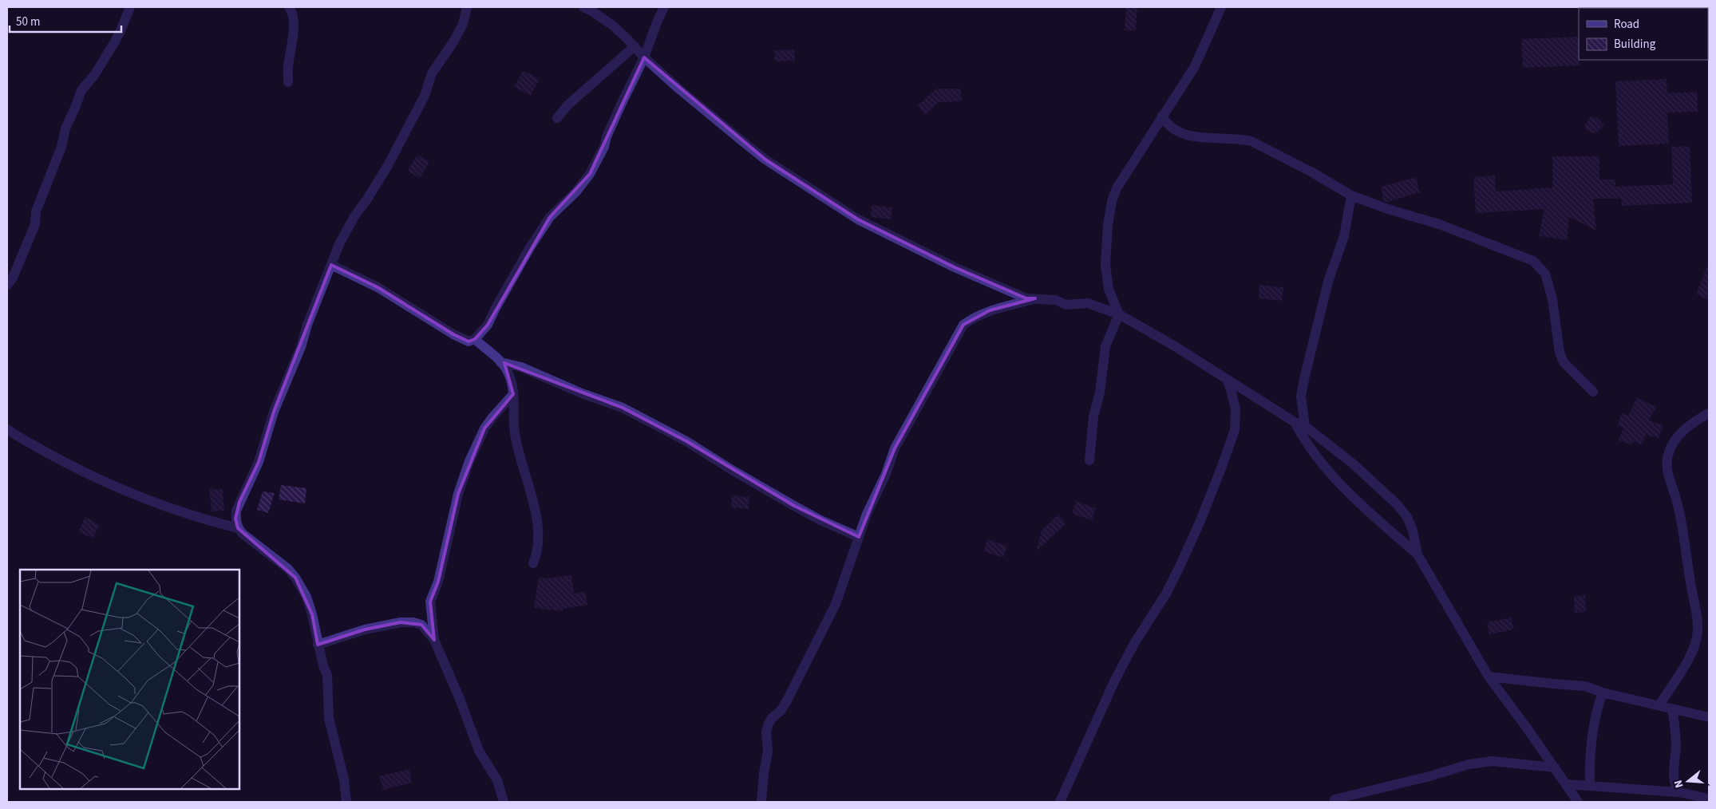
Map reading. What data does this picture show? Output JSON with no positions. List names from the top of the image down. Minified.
{"legend":["Road","Building"],"scale_bar":"50 m","north":"left"}
